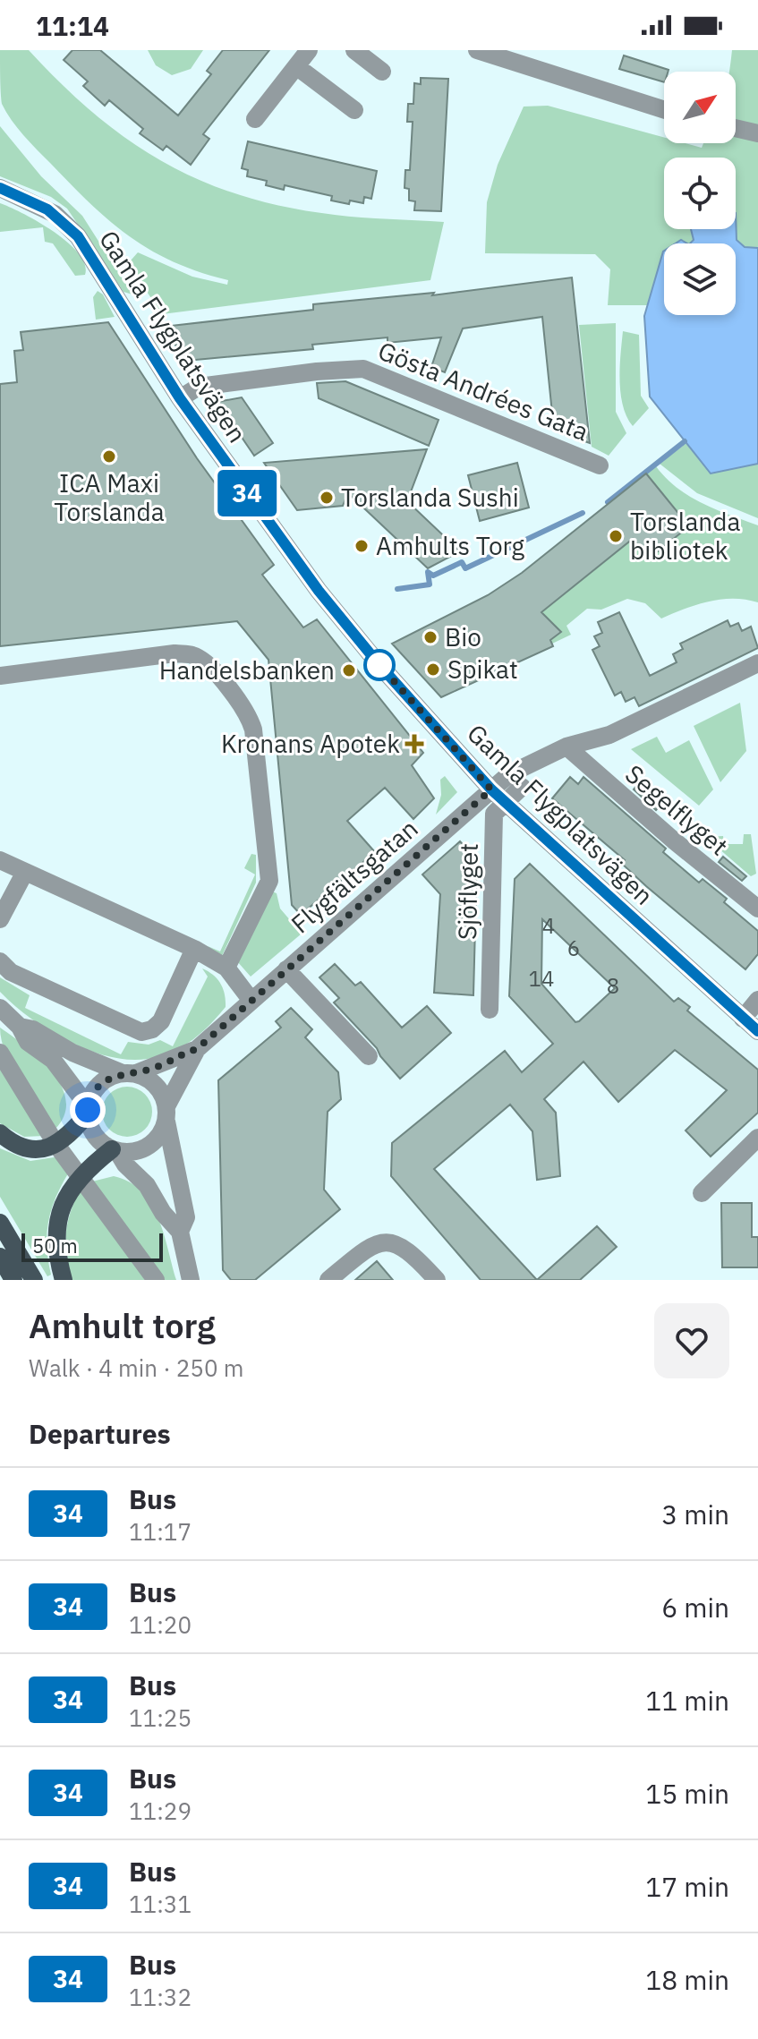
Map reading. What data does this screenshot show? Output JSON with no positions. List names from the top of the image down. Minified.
{"streets":{"street":["Gamla Flygplatsvägen","Gösta Andrées Gata","Segelflyget","Flygfältsgatan","Sjöflyget"]},"crossings":[["Gamla Flygplatsvägen","Gösta Andrées Gata"],["Gamla Flygplatsvägen","Segelflyget"],["Gamla Flygplatsvägen","Flygfältsgatan"],["Gamla Flygplatsvägen","Sjöflyget"],["Segelflyget","Flygfältsgatan"]],"places":{"other":["ICA Maxi Torslanda","Torslanda Sushi","Torslanda bibliotek","Amhults Torg","Bio","Spikat","Handelsbanken"],"health":["Kronans Apotek"]},"lines":["bus line 34"],"house_numbers":["4","6","14","8"],"scale_bar":"50 m","north":"top right","page":{"status":"11:14","on_map":"34","scale":"50 m","heading":[["Amhult torg","Walk · 4 min · 250 m"],"Departures"],"list":[{"mark":"34","name":"Bus","note":"11:17","value":"3 min"},{"mark":"34","name":"Bus","note":"11:20","value":"6 min"},{"mark":"34","name":"Bus","note":"11:25","value":"11 min"},{"mark":"34","name":"Bus","note":"11:29","value":"15 min"},{"mark":"34","name":"Bus","note":"11:31","value":"17 min"},{"mark":"34","name":"Bus","note":"11:32","value":"18 min"}]}}
